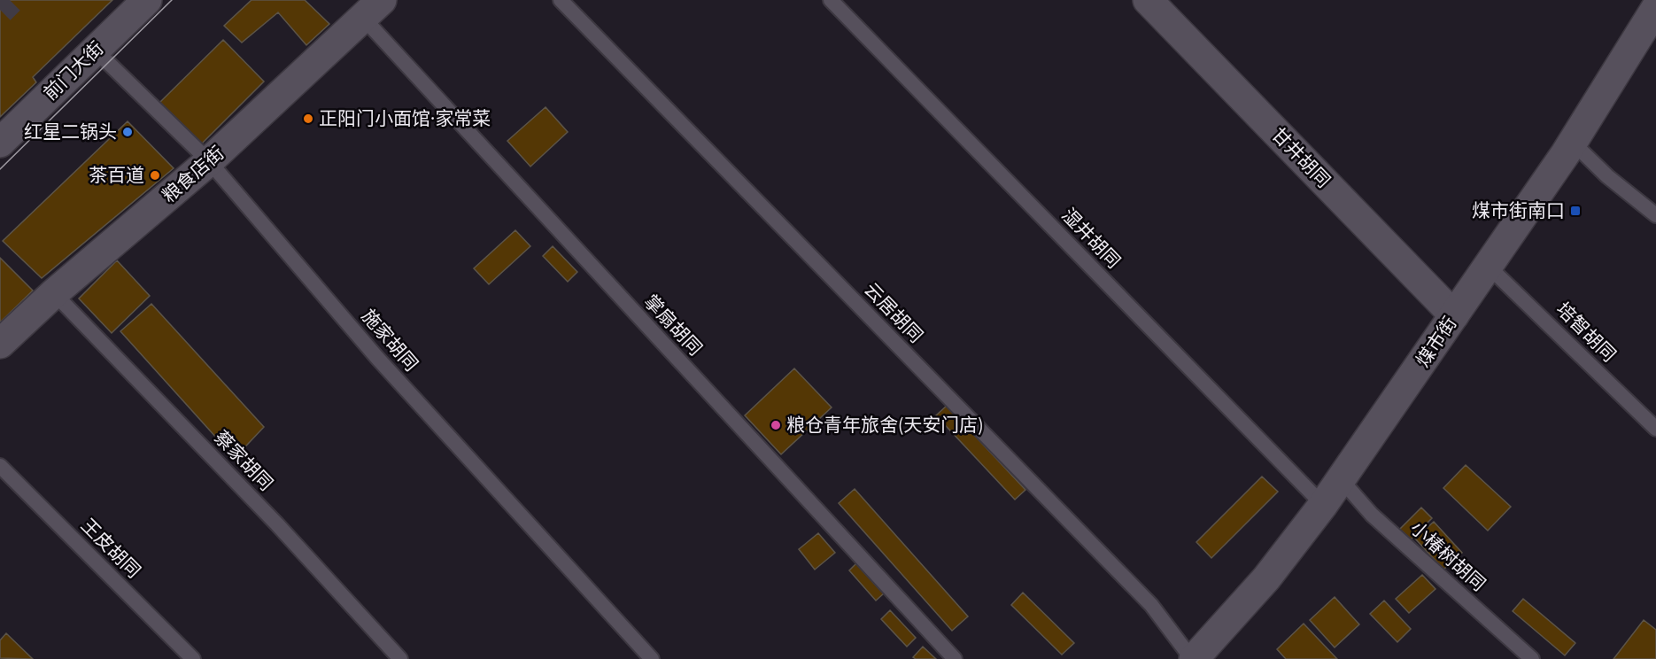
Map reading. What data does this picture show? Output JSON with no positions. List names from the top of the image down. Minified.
{"streets":{"street":["前门大街","甘井胡同","粮食店街","煤市街"],"lane":["湿井胡同","云居胡同","掌扇胡同","培智胡同","施家胡同","蔡家胡同","王皮胡同","小椿树胡同"]},"crossings":[["前门大街","施家胡同"],["甘井胡同","煤市街"],["粮食店街","掌扇胡同"],["粮食店街","施家胡同"],["粮食店街","蔡家胡同"],["湿井胡同","煤市街"],["云居胡同","煤市街"],["培智胡同","煤市街"],["煤市街","小椿树胡同"]],"places":{"other":["正阳门小面馆·家常菜","红星二锅头","茶百道","粮仓青年旅舍(天安门店)"],"transit":["煤市街南口"]}}
